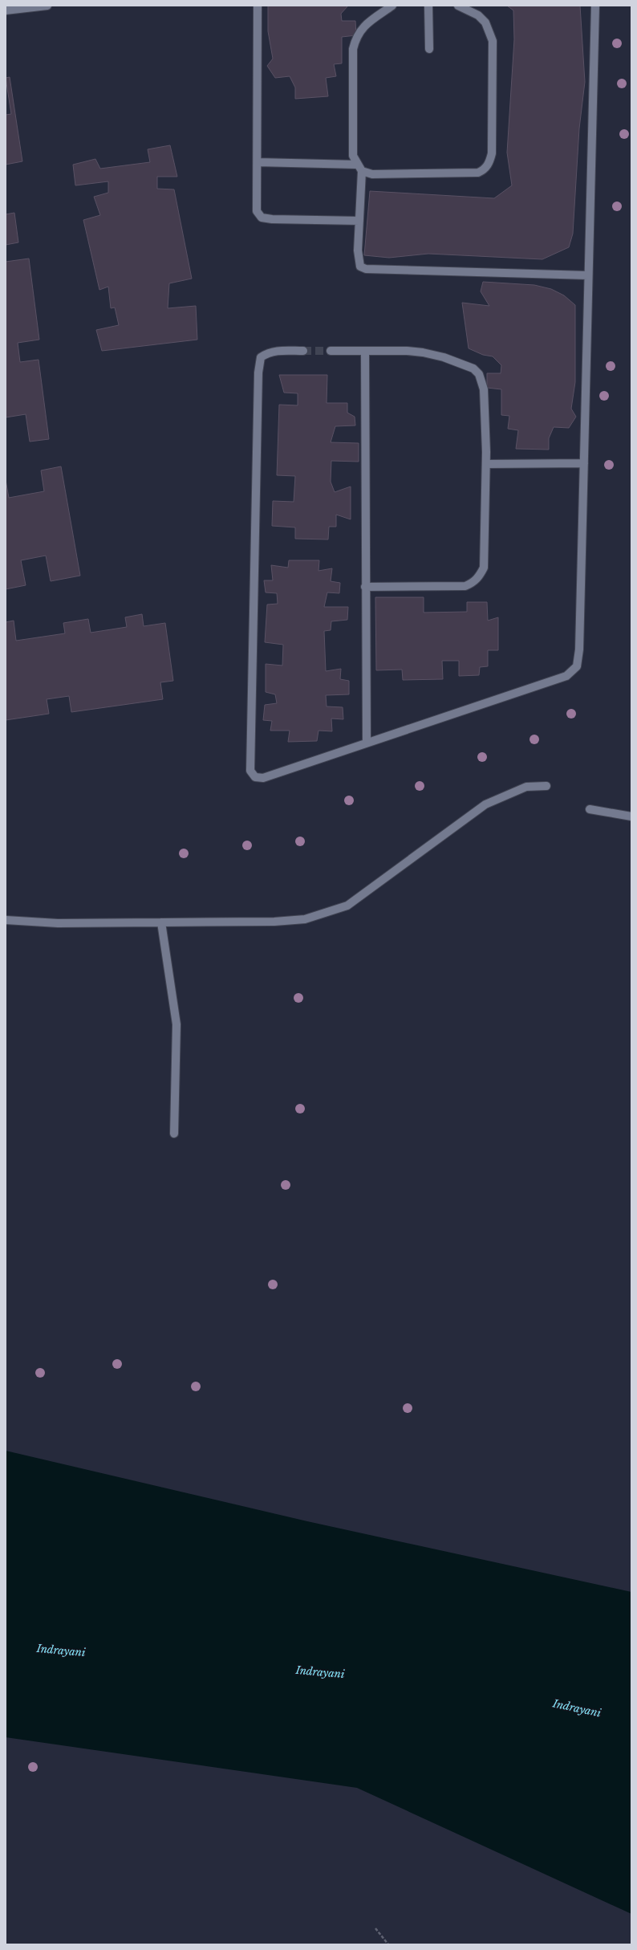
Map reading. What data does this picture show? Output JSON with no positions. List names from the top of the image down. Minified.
{"water":["Indrayani"]}
